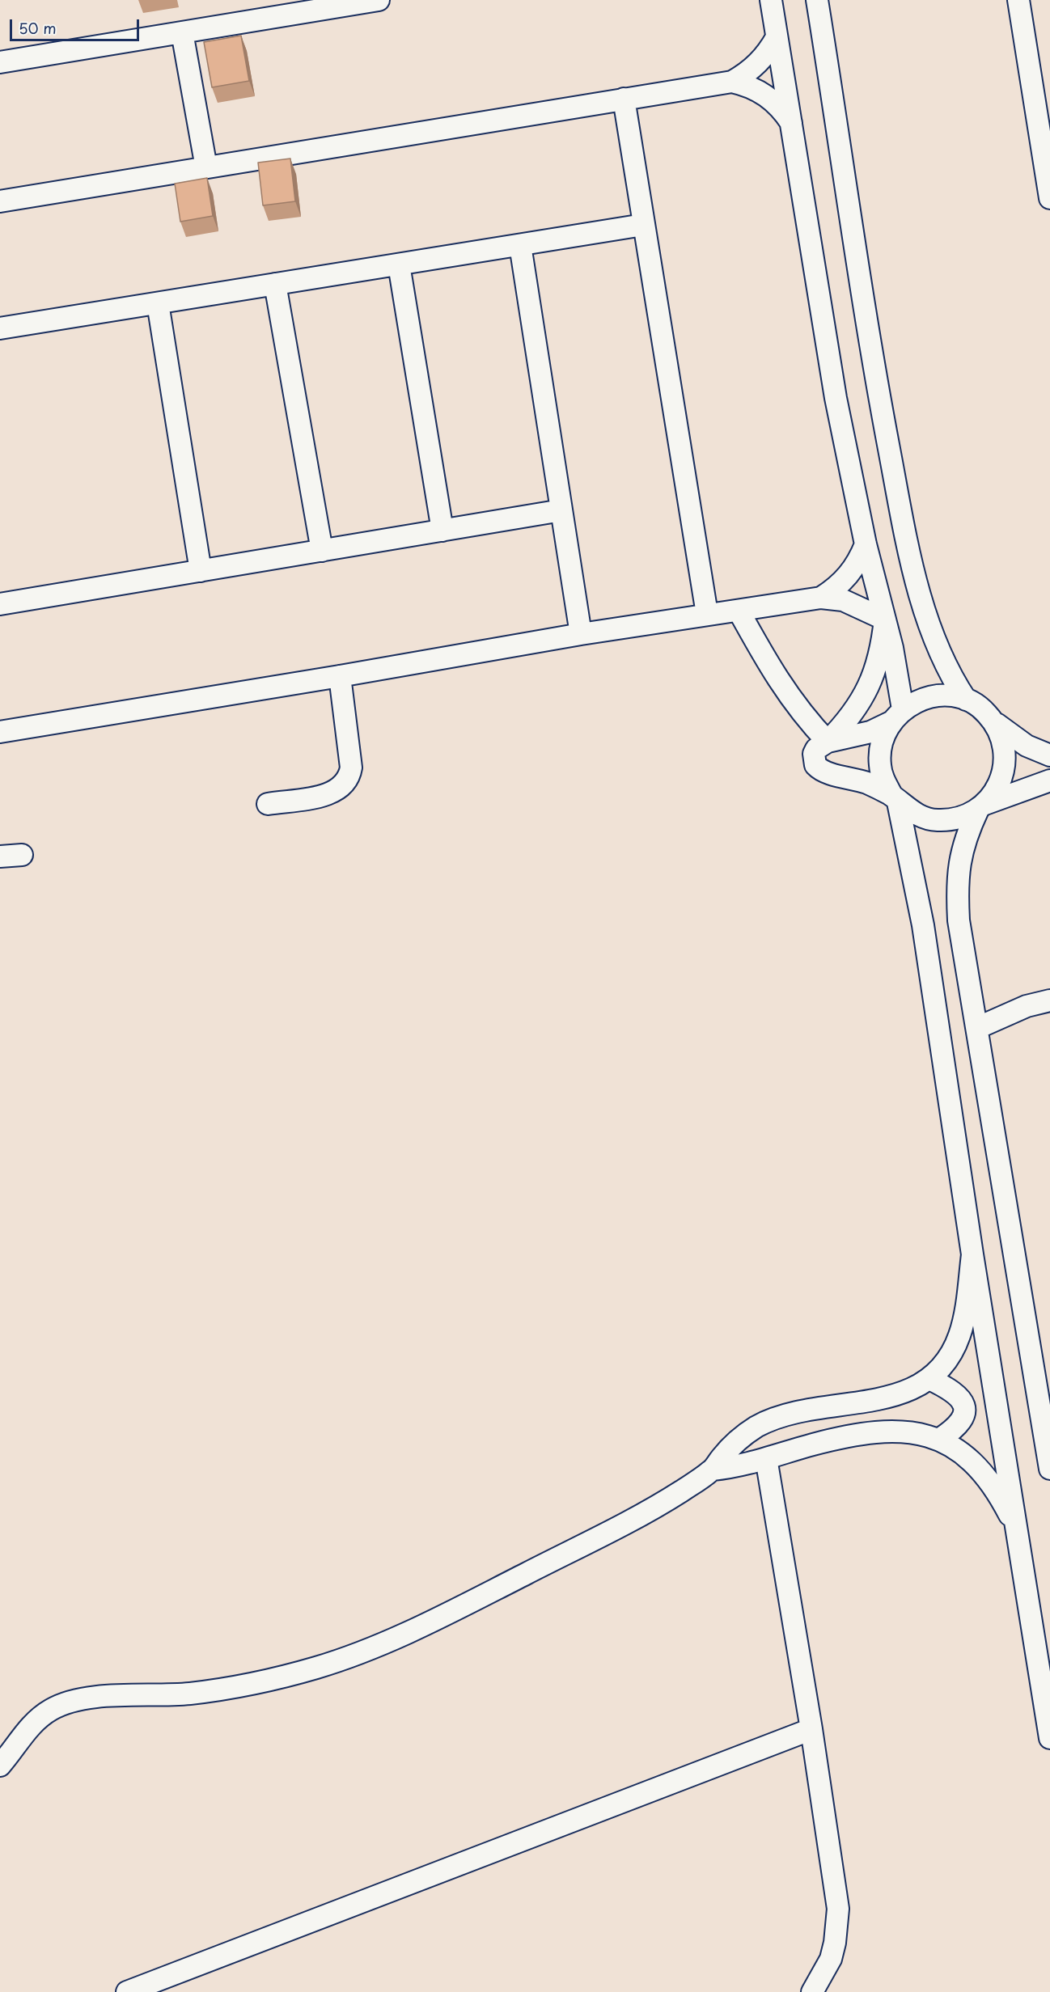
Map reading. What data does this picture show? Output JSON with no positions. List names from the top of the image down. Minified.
{"scale_bar":"50 m"}
